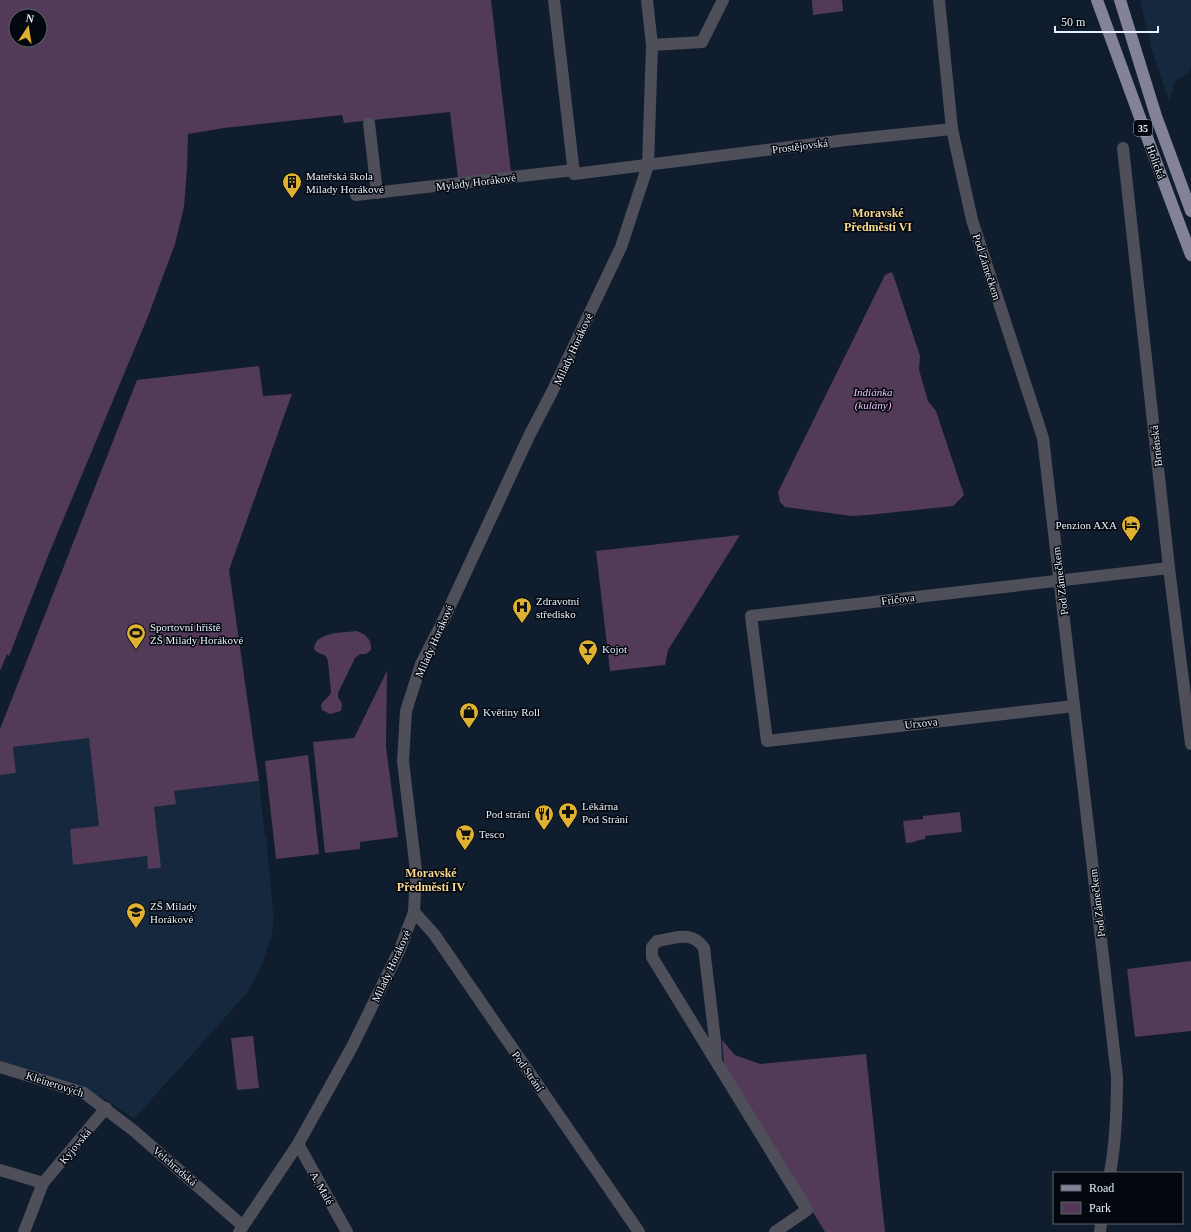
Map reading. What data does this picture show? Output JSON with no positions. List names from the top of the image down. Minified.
{"streets":{"main road":["35","Holická"],"street":["Prostějovská","Mylady Horákové","Pod Zámečkem","Milady Horákové","Brněnská","Fričova","Urxova","Pod Strání","Kleinerových","Kyjovská","Velehradská","A. Malé"]},"crossings":[["Prostějovská","Pod Zámečkem"],["Prostějovská","Milady Horákové"],["Pod Zámečkem","Fričova"],["Pod Zámečkem","Urxova"],["Milady Horákové","Pod Strání"],["Milady Horákové","Velehradská"],["Milady Horákové","A. Malé"],["Brněnská","Fričova"],["Fričova","Urxova"],["Kleinerových","Kyjovská"],["Kleinerových","Velehradská"],["Kyjovská","Velehradská"]],"districts":["Moravské Předměstí VI","Moravské Předměstí IV"],"parks":["Indiánka (kulány)"],"places":{"building":["Mateřská škola Milady Horákové"],"hotel":["Penzion AXA"],"hospital":["Zdravotní středisko"],"sports":["Sportovní hřiště ZŠ Milady Horákové"],"bar":["Kojot"],"shop":["Květiny Roll"],"pharmacy":["Lékárna Pod Strání"],"restaurant":["Pod strání"],"supermarket":["Tesco"],"school or university":["ZŠ Milady Horákové"]},"legend":["Road","Park"],"scale_bar":"50 m","north":"top"}
